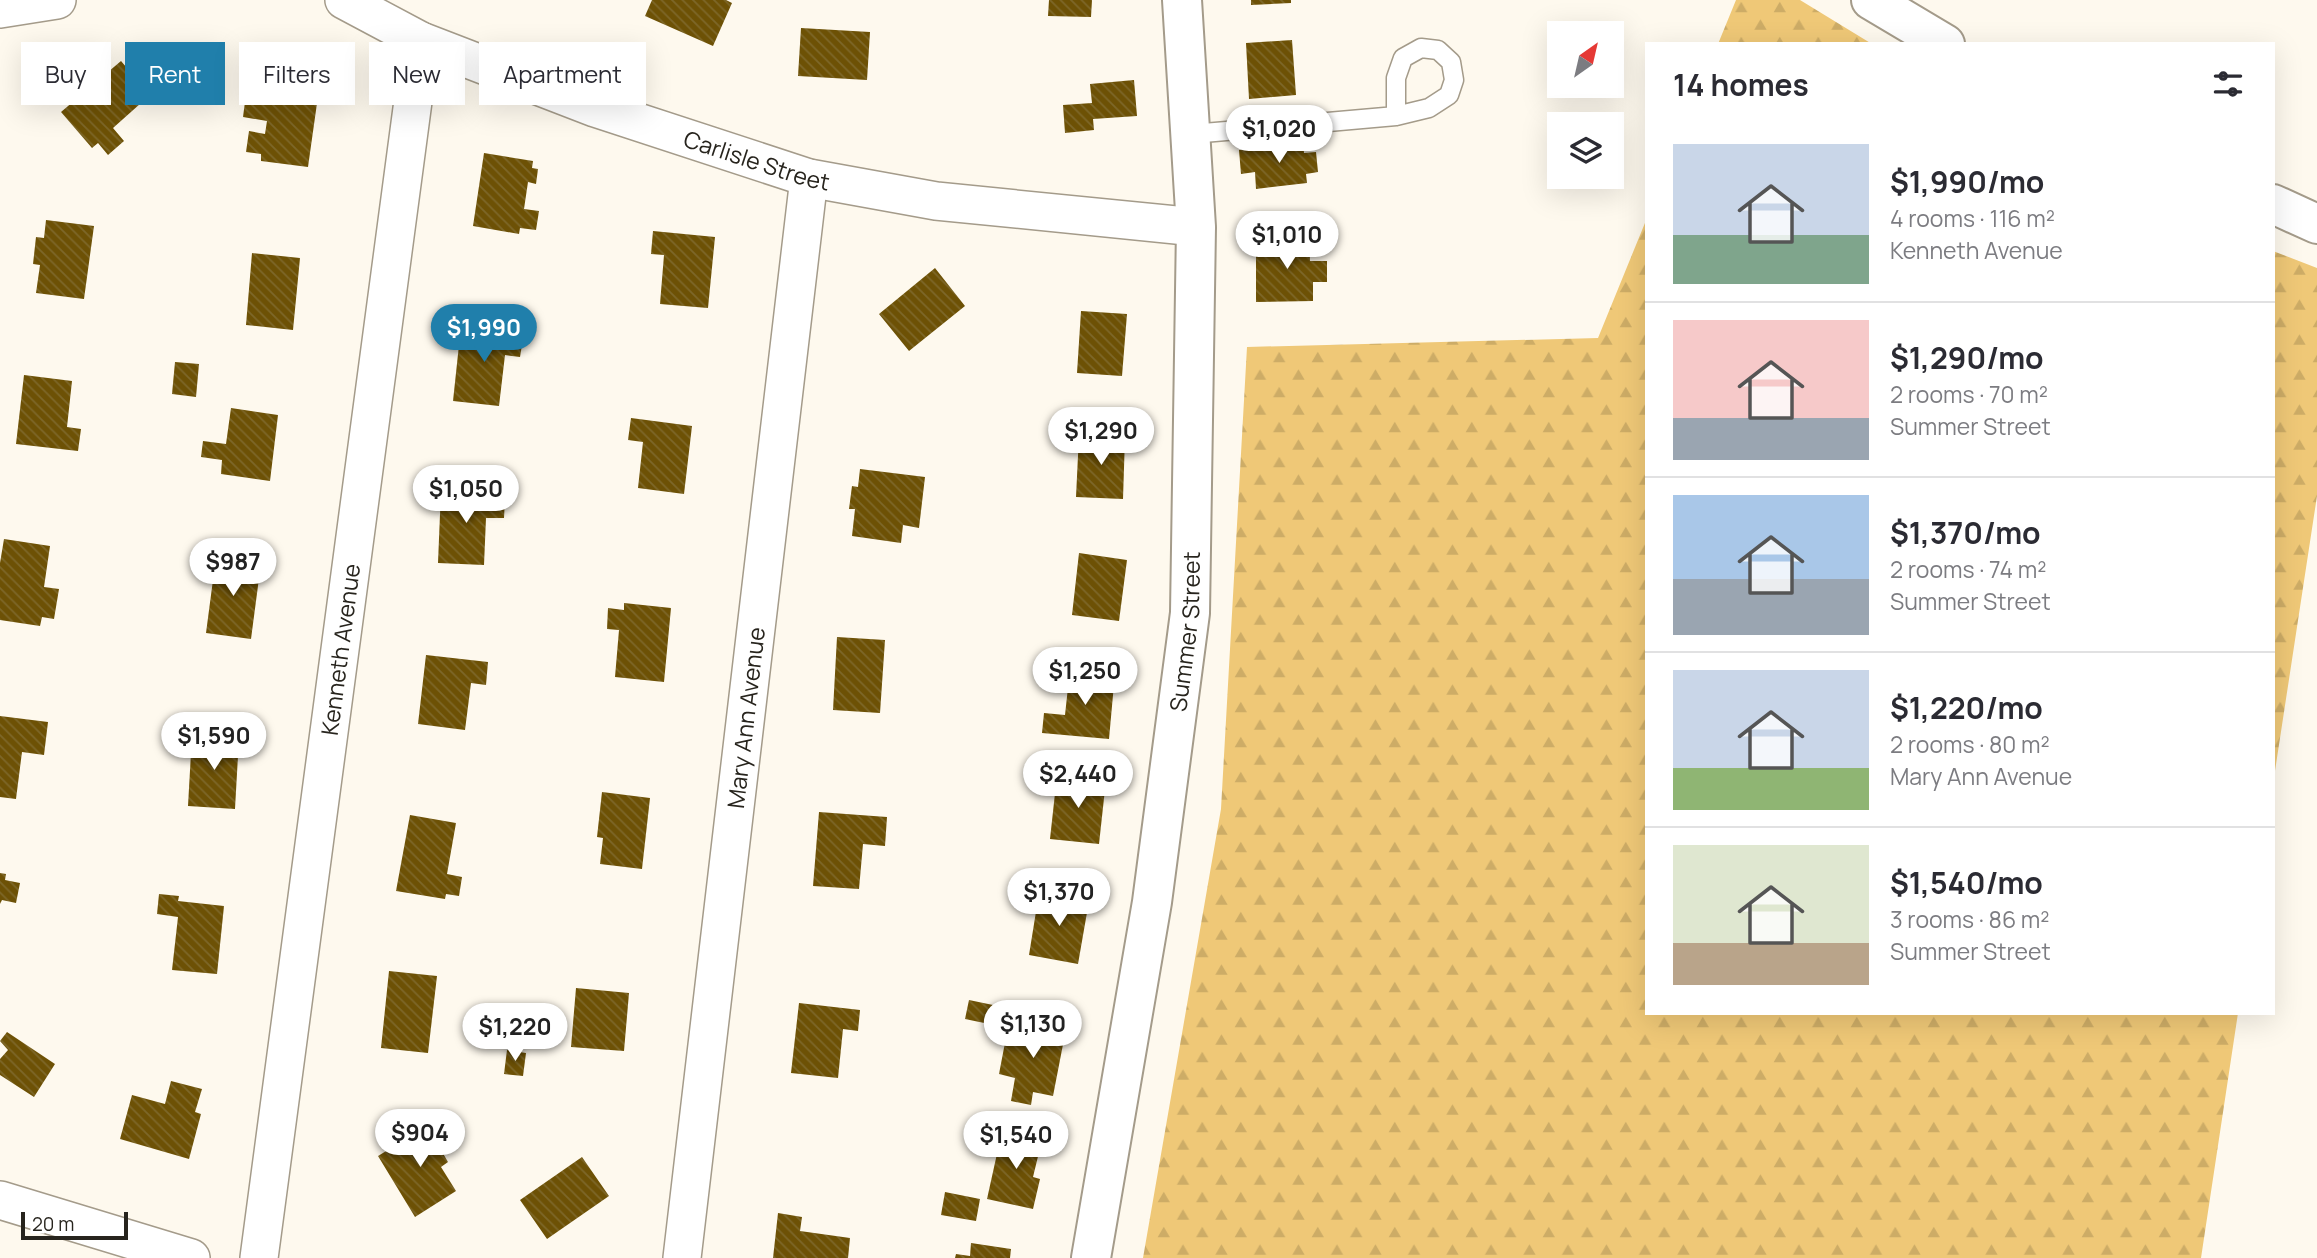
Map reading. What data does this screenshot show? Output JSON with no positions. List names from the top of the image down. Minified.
{"streets":{"street":["Carlisle Street","Summer Street","Kenneth Avenue","Mary Ann Avenue"]},"crossings":[["Carlisle Street","Summer Street"],["Carlisle Street","Kenneth Avenue"],["Carlisle Street","Mary Ann Avenue"]],"scale_bar":"20 m","north":"top right","page":{"chip":["Buy","Rent","Filters","New","Apartment"],"heading":"14 homes","price":["$1,020","$1,010","$1,990","$1,290","$1,050","$987","$1,250","$1,590","$2,440","$1,370","$1,130","$1,220","$904","$1,540"],"list":[{"name":"$1,990/mo","note":"4 rooms · 116 m² · Kenneth Avenue"},{"name":"$1,290/mo","note":"2 rooms · 70 m² · Summer Street"},{"name":"$1,370/mo","note":"2 rooms · 74 m² · Summer Street"},{"name":"$1,220/mo","note":"2 rooms · 80 m² · Mary Ann Avenue"},{"name":"$1,540/mo","note":"3 rooms · 86 m² · Summer Street"}],"scale":"20 m"}}
